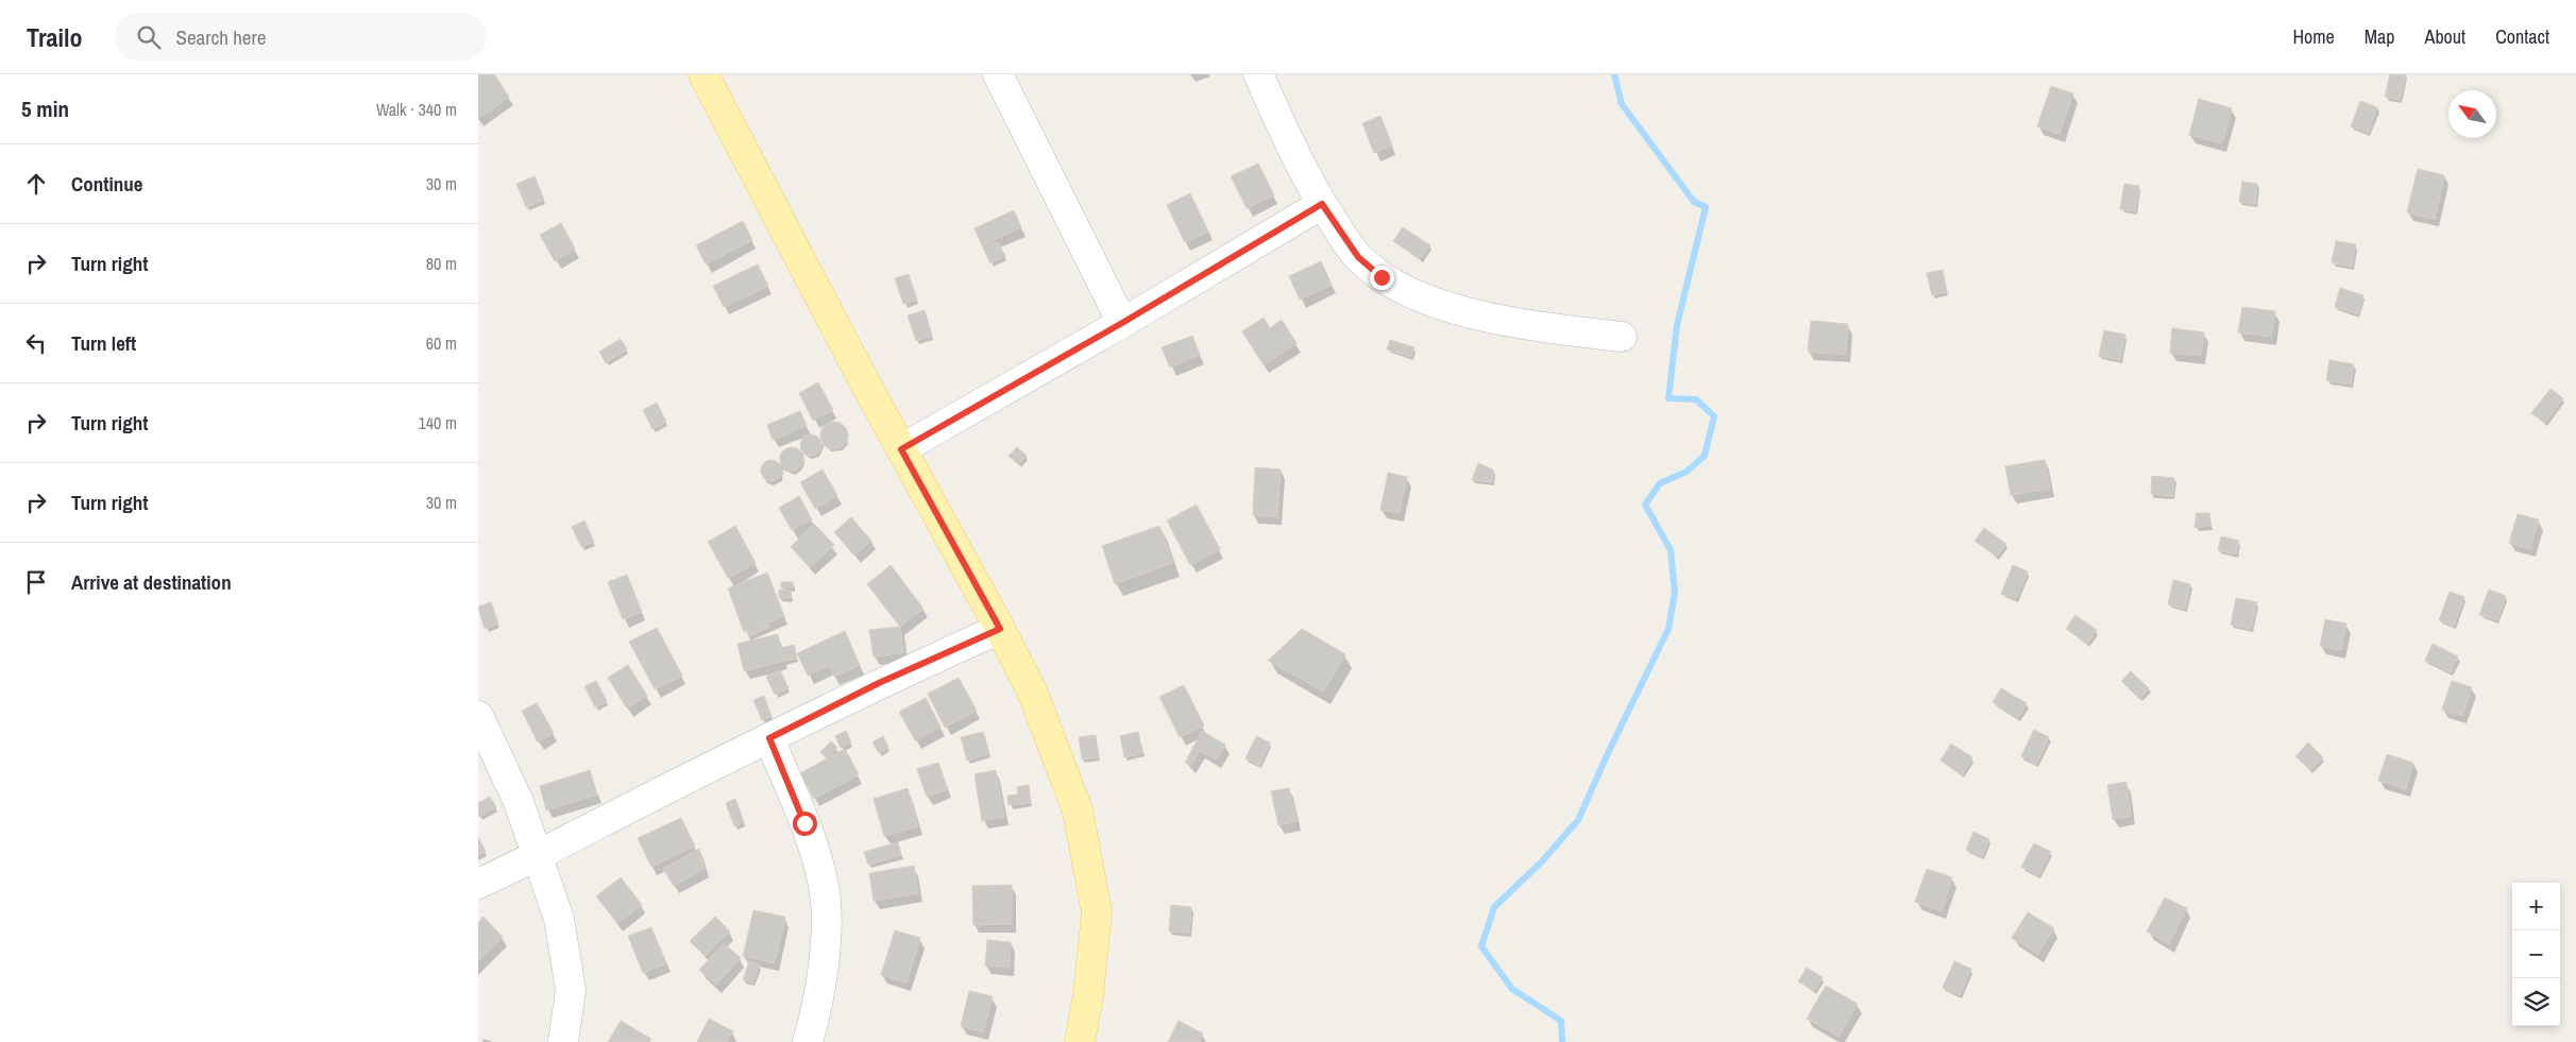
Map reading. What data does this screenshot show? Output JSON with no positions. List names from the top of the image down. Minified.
{"north":"top left","page":{"header":"Trailo","search":"Search here","nav":["Home","Map","About","Contact"],"heading":["5 min","Walk · 340 m"],"list":[["Continue","30 m"],["Turn right","80 m"],["Turn left","60 m"],["Turn right","140 m"],["Turn right","30 m"],"Arrive at destination"],"map_buttons":["+","−"]}}
